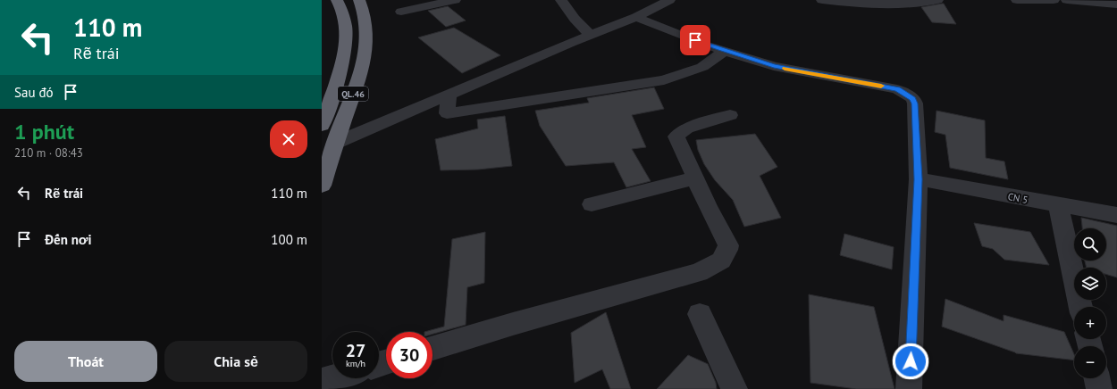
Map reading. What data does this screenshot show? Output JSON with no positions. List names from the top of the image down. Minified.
{"streets":{"highway":["QL.46"],"street":["CN 5"]},"page":{"turn":["110 m","Rẽ trái"],"then":"Sau đó","heading":["1 phút","210 m · 08:43"],"list":[{"name":"Rẽ trái","value":"110 m"},{"name":"Đến nơi","value":"100 m"}],"map_buttons":["+","−"],"speed":"27 km/h","limit":"30","buttons":["Thoát","Chia sẻ"]}}
